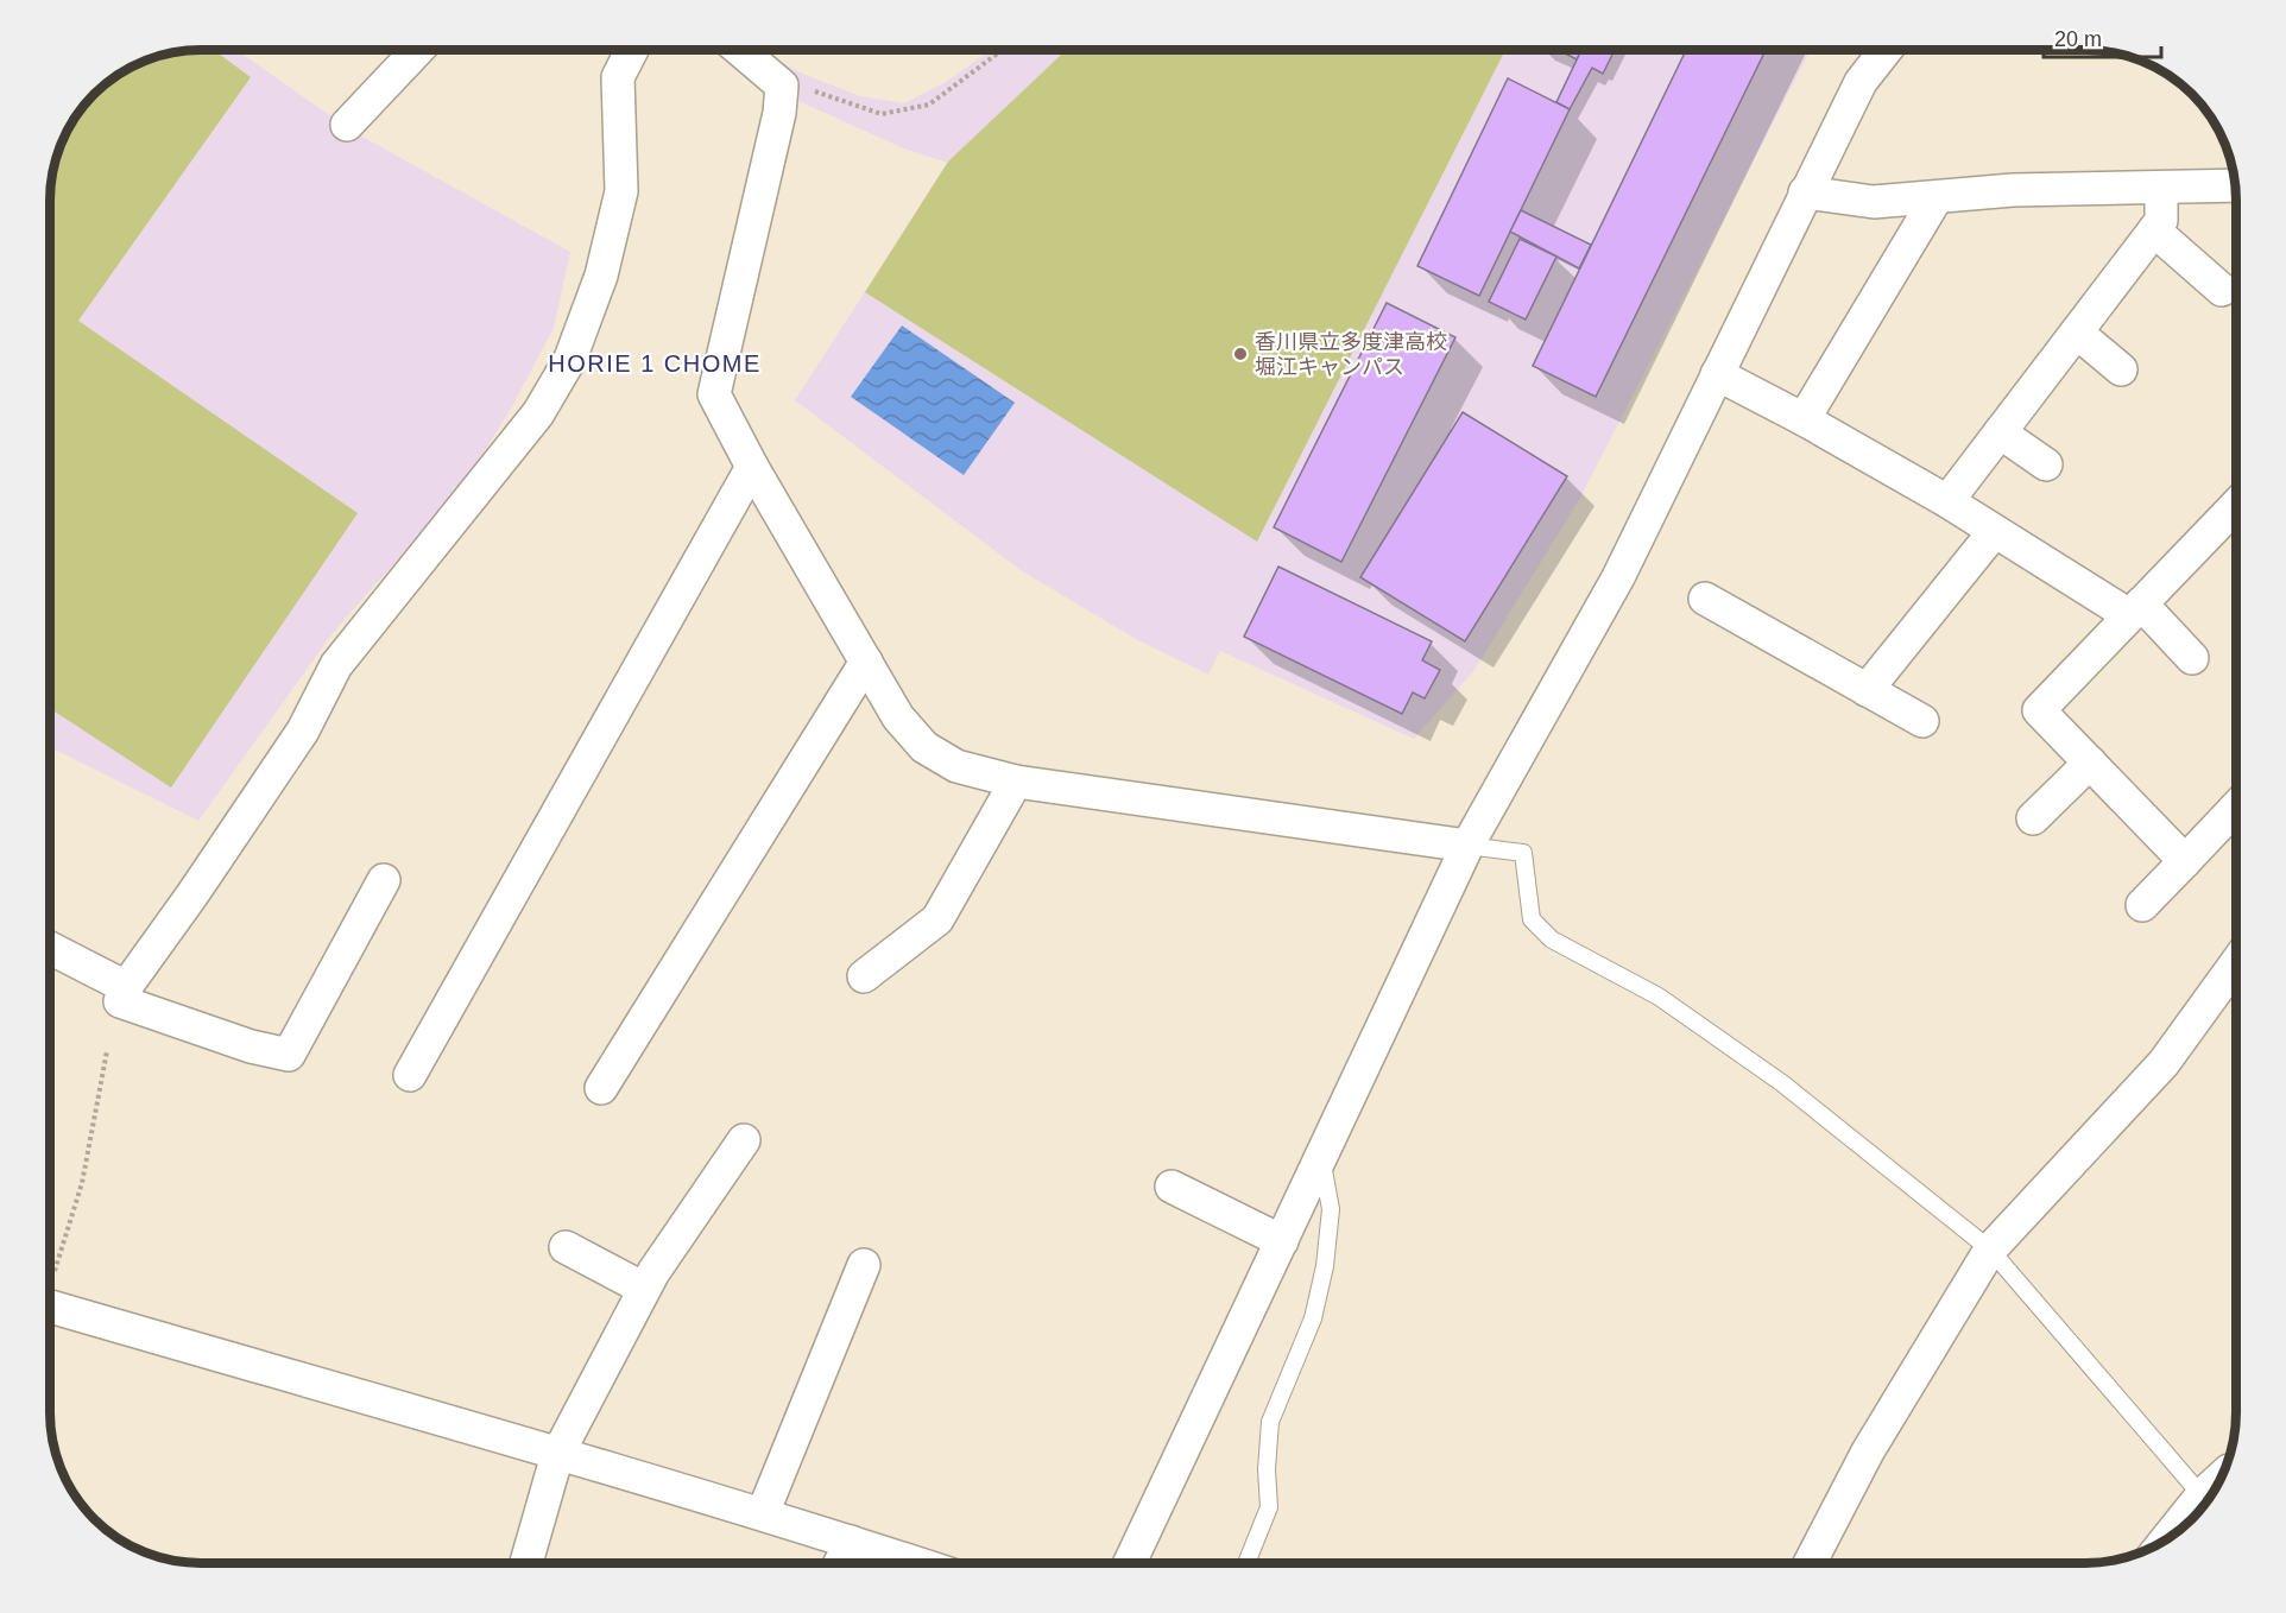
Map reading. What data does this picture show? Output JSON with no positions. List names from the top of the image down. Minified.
{"districts":["HORIE 1 CHOME"],"places":["香川県立多度津高校 堀江キャンパス"],"scale_bar":"20 m"}
